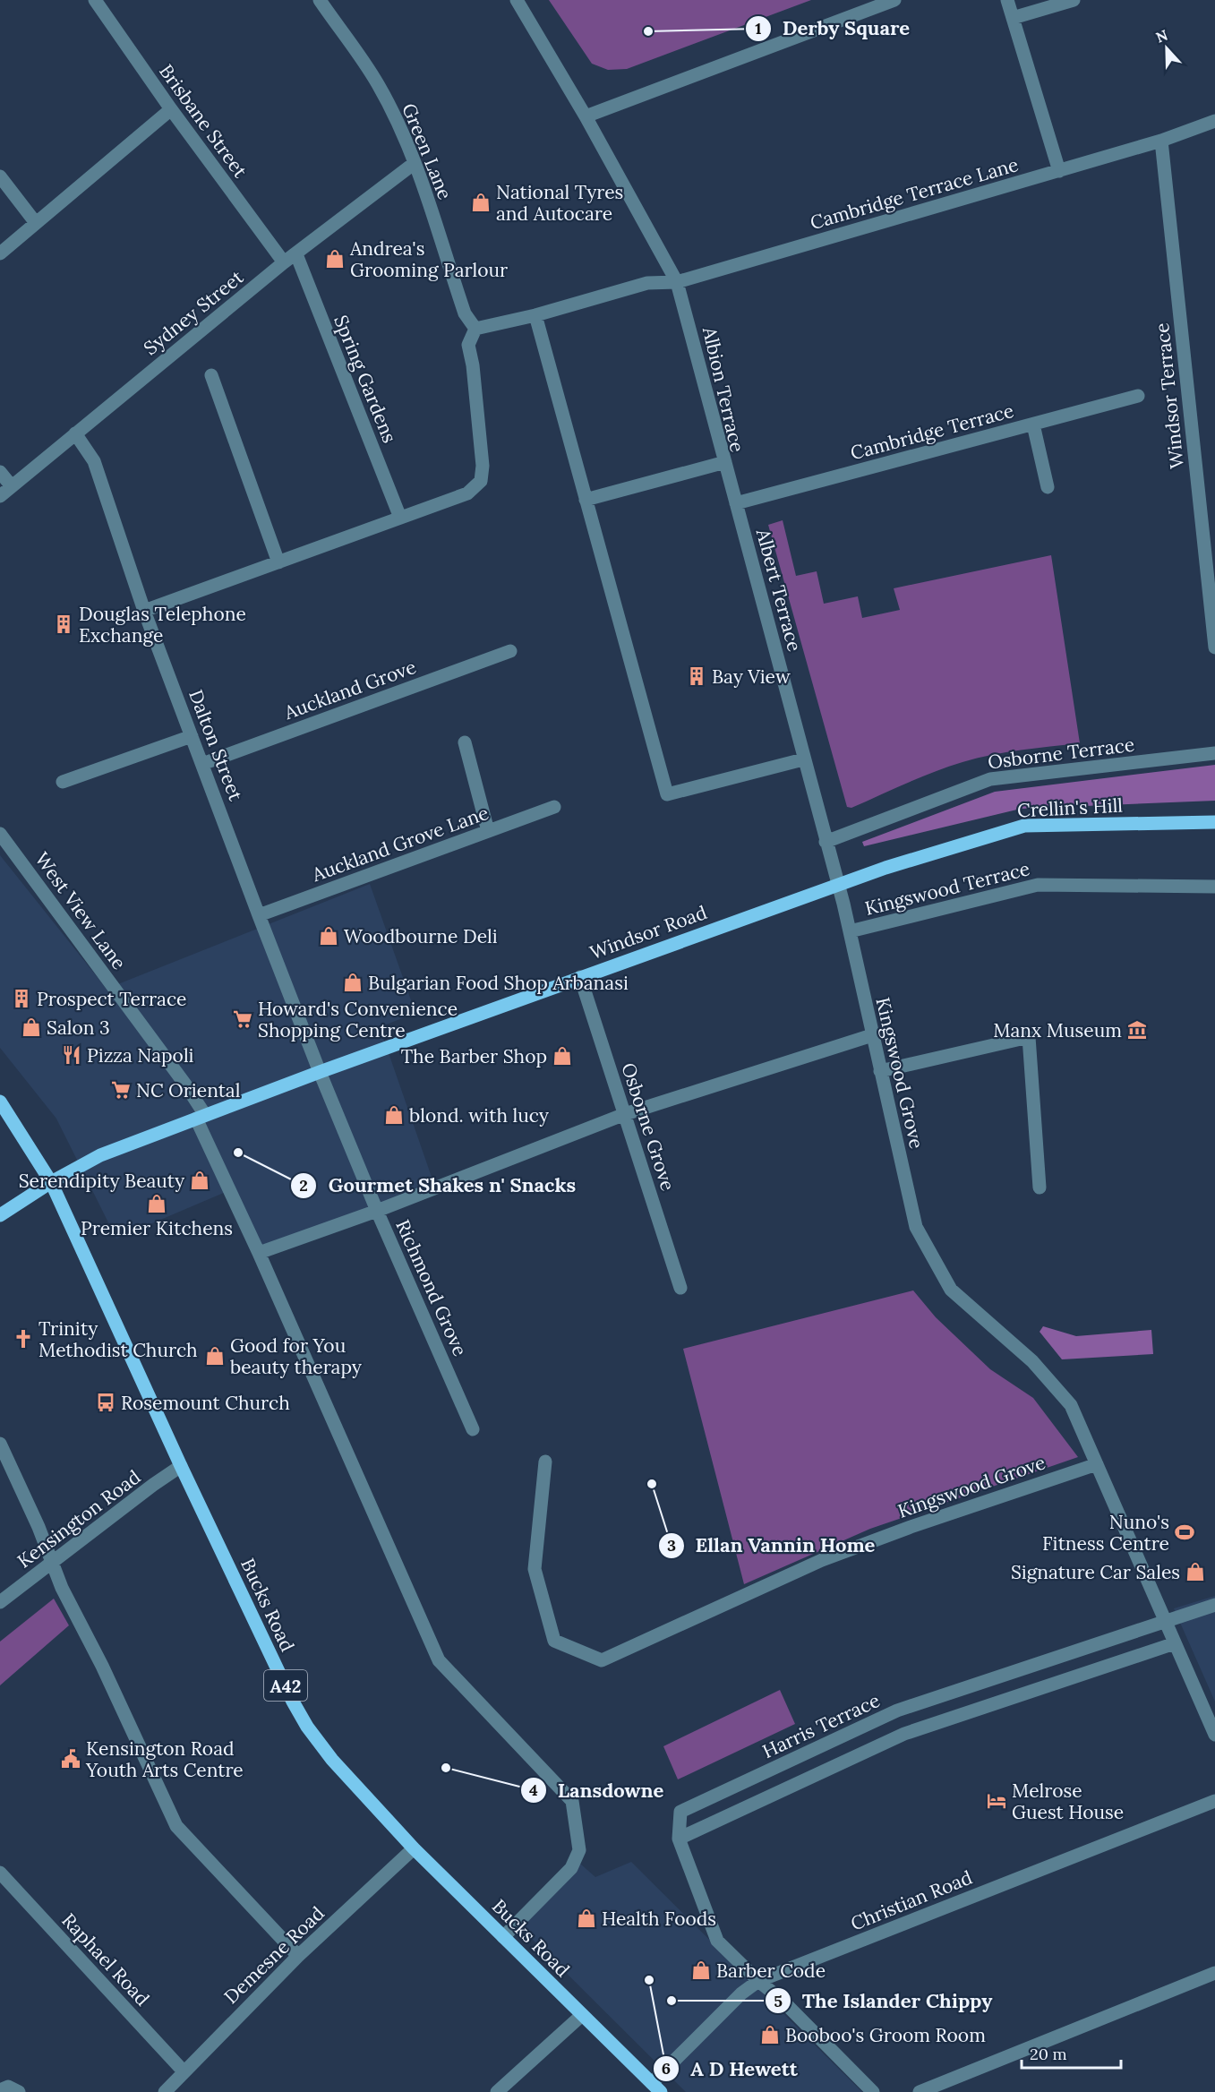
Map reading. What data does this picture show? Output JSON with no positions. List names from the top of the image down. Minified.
{"streets":{"main road":["Crellin's Hill","Windsor Road","Bucks Road","A42"],"street":["Brisbane Street","Green Lane","Cambridge Terrace Lane","Sydney Street","Spring Gardens","Albion Terrace","Windsor Terrace","Cambridge Terrace","Albert Terrace","Auckland Grove","Dalton Street","Osborne Terrace","Auckland Grove Lane","Kingswood Terrace","West View Lane","Kingswood Grove","Osborne Grove","Richmond Grove","Kensington Road","Harris Terrace","Christian Road","Demesne Road","Raphael Road"]},"crossings":[["Brisbane Street","Sydney Street"],["Green Lane","Cambridge Terrace Lane"],["Green Lane","Sydney Street"],["Cambridge Terrace Lane","Albion Terrace"],["Cambridge Terrace Lane","Windsor Terrace"],["Sydney Street","Spring Gardens"],["Sydney Street","Dalton Street"],["Albion Terrace","Albert Terrace"],["Cambridge Terrace","Albert Terrace"],["Albert Terrace","Osborne Terrace"],["Albert Terrace","Crellin's Hill"],["Albert Terrace","Windsor Road"],["Albert Terrace","Kingswood Grove"],["Auckland Grove","Dalton Street"],["Dalton Street","Auckland Grove Lane"],["Dalton Street","Windsor Road"],["Dalton Street","Richmond Grove"],["Crellin's Hill","Windsor Road"],["Crellin's Hill","Kingswood Grove"],["Kingswood Terrace","Kingswood Grove"],["West View Lane","Windsor Road"],["West View Lane","Bucks Road"],["Windsor Road","Kingswood Grove"],["Windsor Road","Osborne Grove"],["Windsor Road","Richmond Grove"],["Windsor Road","Bucks Road"],["Windsor Road","A42"],["Kingswood Grove","Harris Terrace"],["Kensington Road","Bucks Road"],["Bucks Road","A42"],["Bucks Road","Christian Road"],["Bucks Road","Demesne Road"],["Harris Terrace","Christian Road"],["Demesne Road","Raphael Road"]],"places":{"other":["Derby Square","Gourmet Shakes n' Snacks","Ellan Vannin Home","Lansdowne","A D Hewett","The Islander Chippy"],"shop":["National Tyres and Autocare","Andrea's Grooming Parlour","Woodbourne Deli","Bulgarian Food Shop Arbanasi","Salon 3","The Barber Shop","blond. with lucy","Serendipity Beauty","Premier Kitchens","Good for You beauty therapy","Signature Car Sales","Health Foods","Barber Code","Booboo's Groom Room"],"building":["Douglas Telephone Exchange","Bay View","Prospect Terrace"],"supermarket":["Howard's Convenience Shopping Centre","NC Oriental"],"museum":["Manx Museum"],"restaurant":["Pizza Napoli"],"church":["Trinity Methodist Church"],"bus stop":["Rosemount Church"],"sports":["Nuno's Fitness Centre"],"public building":["Kensington Road Youth Arts Centre"],"hotel":["Melrose Guest House"]},"scale_bar":"20 m","north":"top"}
